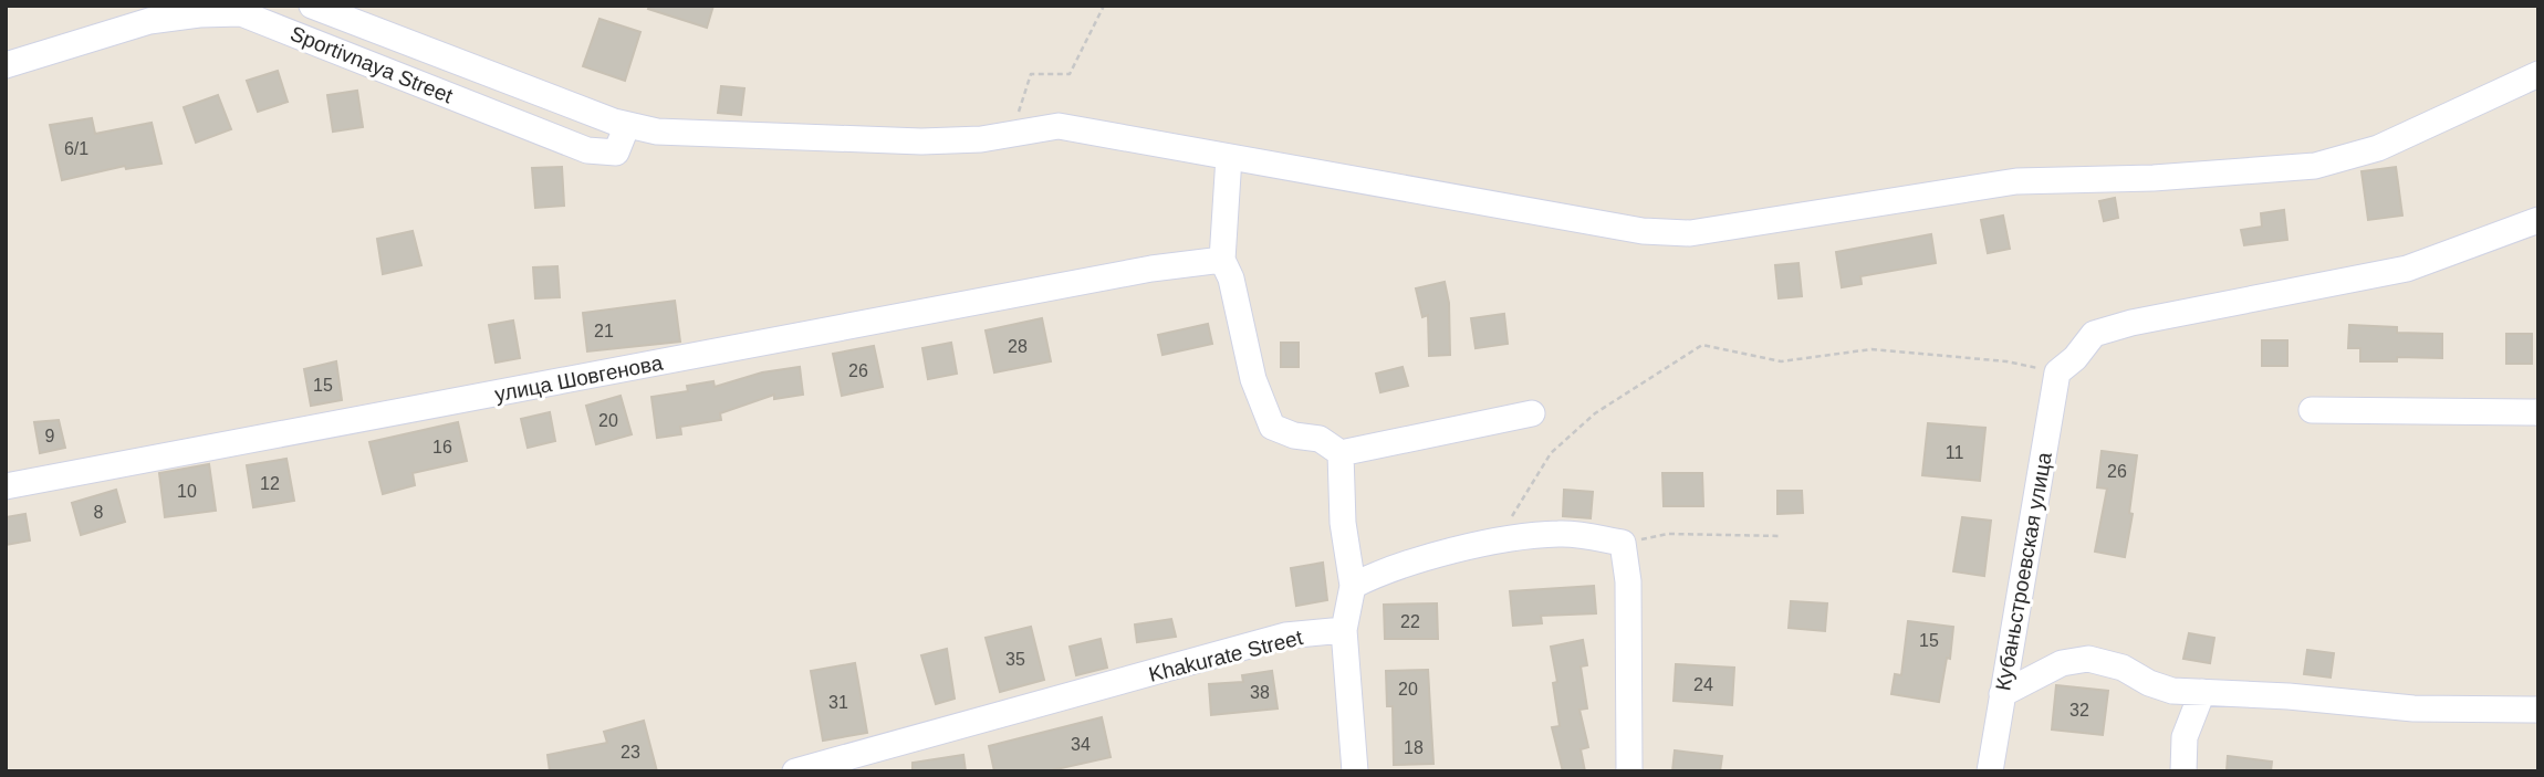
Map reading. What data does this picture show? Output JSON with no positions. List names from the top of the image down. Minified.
{"streets":{"street":["Sportivnaya Street","улица Шовгенова","Кубаньстроевская улица","Khakurate Street"]},"house_numbers":["6/1","21","28","26","15","20","9","16","11","26","12","10","8","22","15","35","24","20","38","31","32","34","18","23"]}
